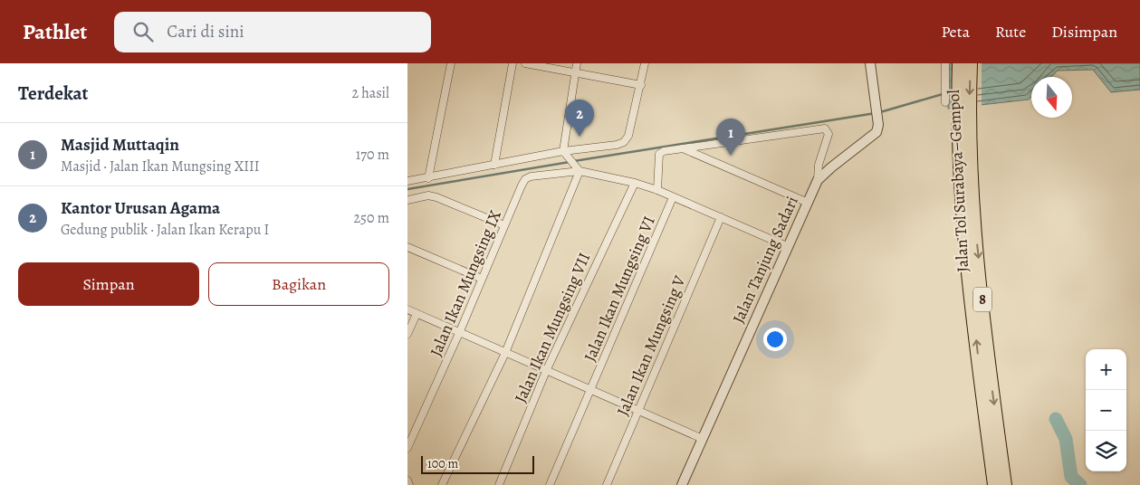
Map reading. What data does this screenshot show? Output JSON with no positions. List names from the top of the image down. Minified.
{"streets":{"highway":["Jalan Tol Surabaya–Gempol","8"],"street":["Jalan Tanjung Sadari","Jalan Ikan Mungsing IX","Jalan Ikan Mungsing VI","Jalan Ikan Mungsing VII","Jalan Ikan Mungsing V"]},"scale_bar":"100 m","north":"bottom","page":{"header":"Pathlet","search":"Cari di sini","nav":["Peta","Rute","Disimpan"],"heading":["Terdekat","2 hasil"],"pins":["2","1"],"list":[{"mark":"1","name":"Masjid Muttaqin","note":"Masjid · Jalan Ikan Mungsing XIII","value":"170 m"},{"mark":"2","name":"Kantor Urusan Agama","note":"Gedung publik · Jalan Ikan Kerapu I","value":"250 m"}],"buttons":["Simpan","Bagikan"],"map_buttons":["+","−"],"scale":"100 m"}}
